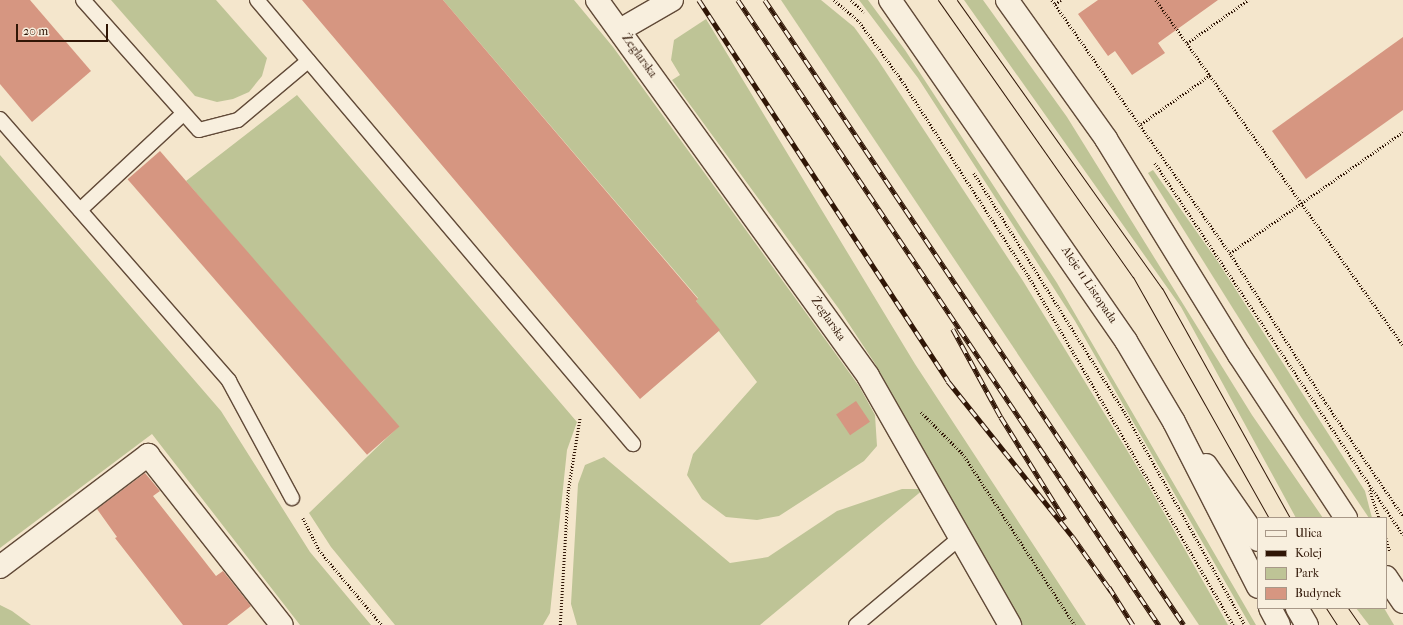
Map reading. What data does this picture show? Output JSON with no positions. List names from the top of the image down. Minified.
{"streets":{"main road":["Żeglarska","Aleje 11 Listopada"]},"legend":["Ulica","Kolej","Park","Budynek"],"scale_bar":"20 m"}
